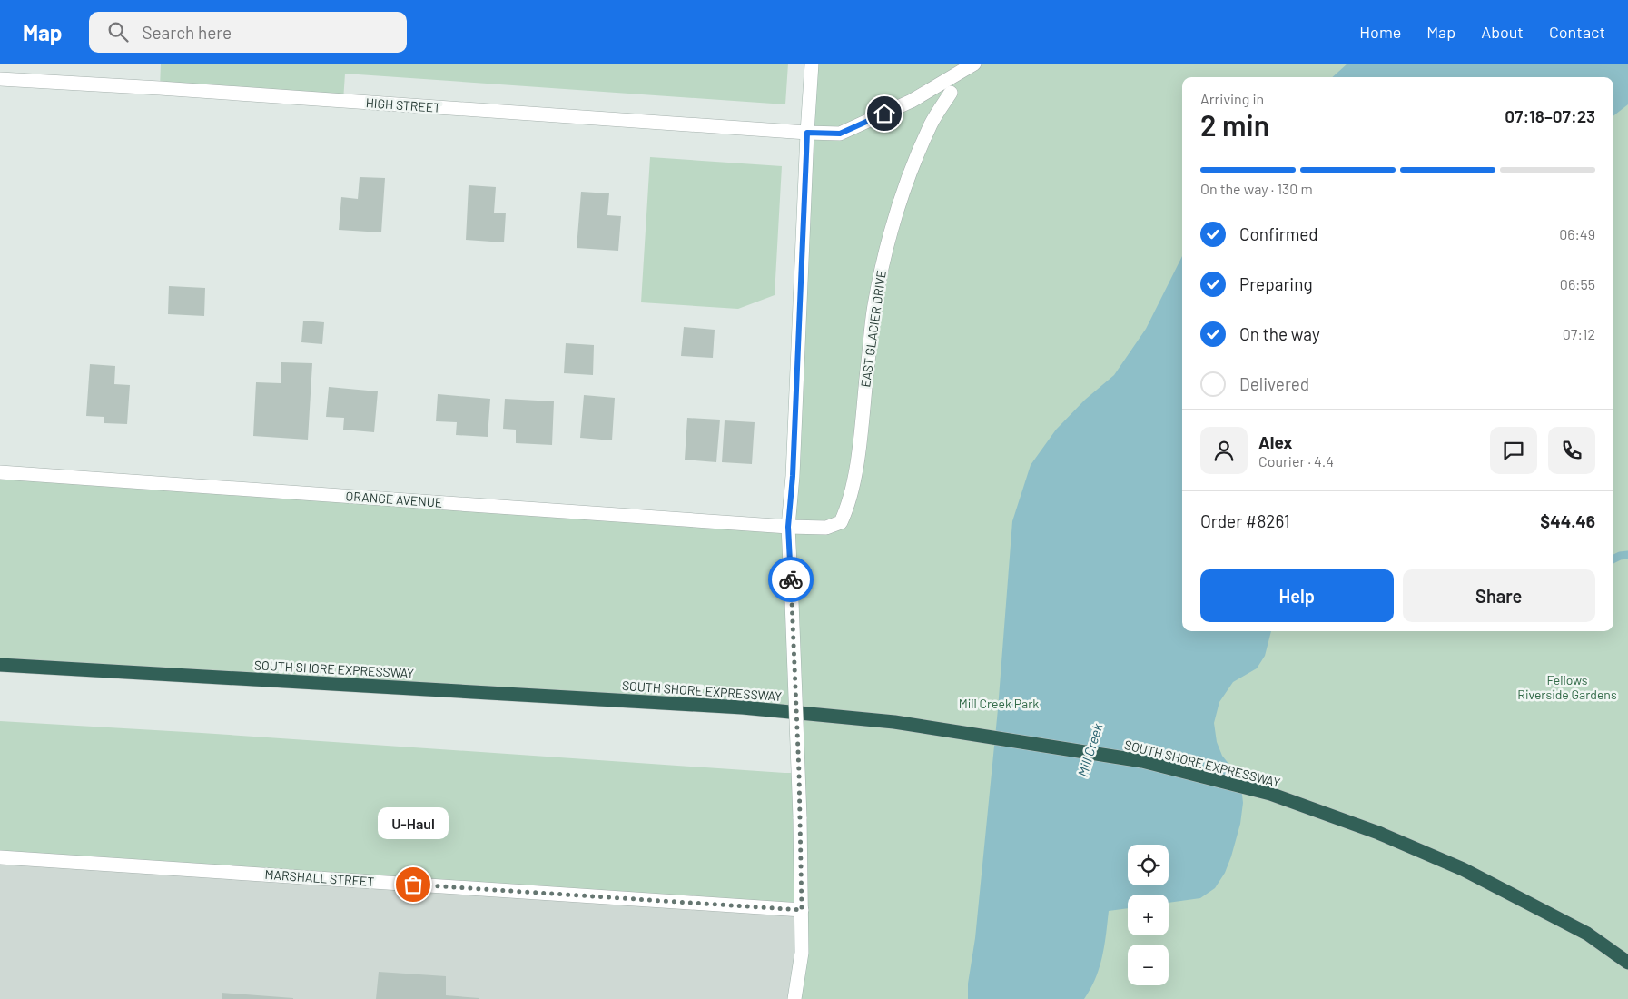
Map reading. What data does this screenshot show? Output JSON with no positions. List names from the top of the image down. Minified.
{"streets":{"highway":["SOUTH SHORE EXPRESSWAY"],"street":["HIGH STREET","EAST GLACIER DRIVE","ORANGE AVENUE","MARSHALL STREET"]},"crossings":[["EAST GLACIER DRIVE","ORANGE AVENUE"]],"water":["Mill Creek"],"parks":["Fellows Riverside Gardens","Mill Creek Park"],"places":["U-Haul"],"page":{"header":"Map","search":"Search here","nav":["Home","Map","About","Contact"],"heading":["2 min","Arriving in","07:18–07:23"],"panel":["Alex","Courier · 4.4","Order #8261","$44.46"],"bar":"On the way · 130 m","list":[["Confirmed","06:49"],["Preparing","06:55"],["On the way","07:12"],"Delivered"],"buttons":["Help","Share"],"bubble":"U-Haul","map_buttons":["+","−"]}}
